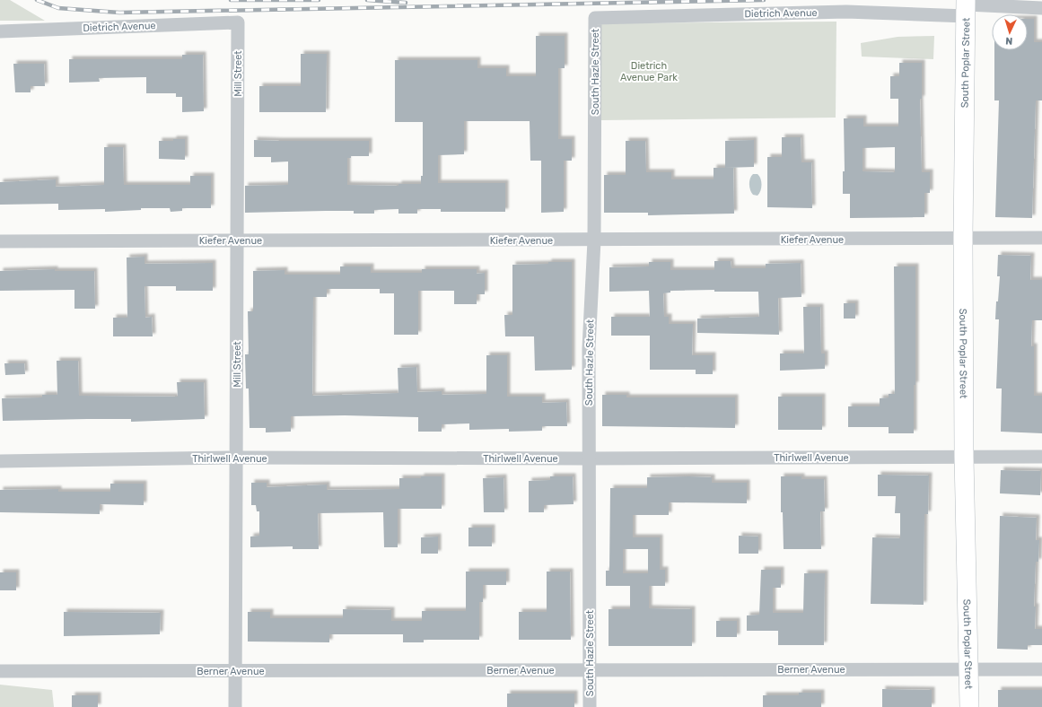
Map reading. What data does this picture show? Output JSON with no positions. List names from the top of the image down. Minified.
{"streets":{"main road":["South Poplar Street"],"street":["Dietrich Avenue","South Hazle Street","Mill Street","Kiefer Avenue","Thirlwell Avenue","Berner Avenue"]},"crossings":[["Dietrich Avenue","South Poplar Street"],["Dietrich Avenue","South Hazle Street"],["Dietrich Avenue","Mill Street"],["South Poplar Street","Kiefer Avenue"],["South Poplar Street","Thirlwell Avenue"],["South Poplar Street","Berner Avenue"],["South Hazle Street","Kiefer Avenue"],["South Hazle Street","Thirlwell Avenue"],["South Hazle Street","Berner Avenue"],["Mill Street","Kiefer Avenue"],["Mill Street","Thirlwell Avenue"],["Mill Street","Berner Avenue"]],"parks":["Dietrich Avenue Park"],"north":"bottom"}
